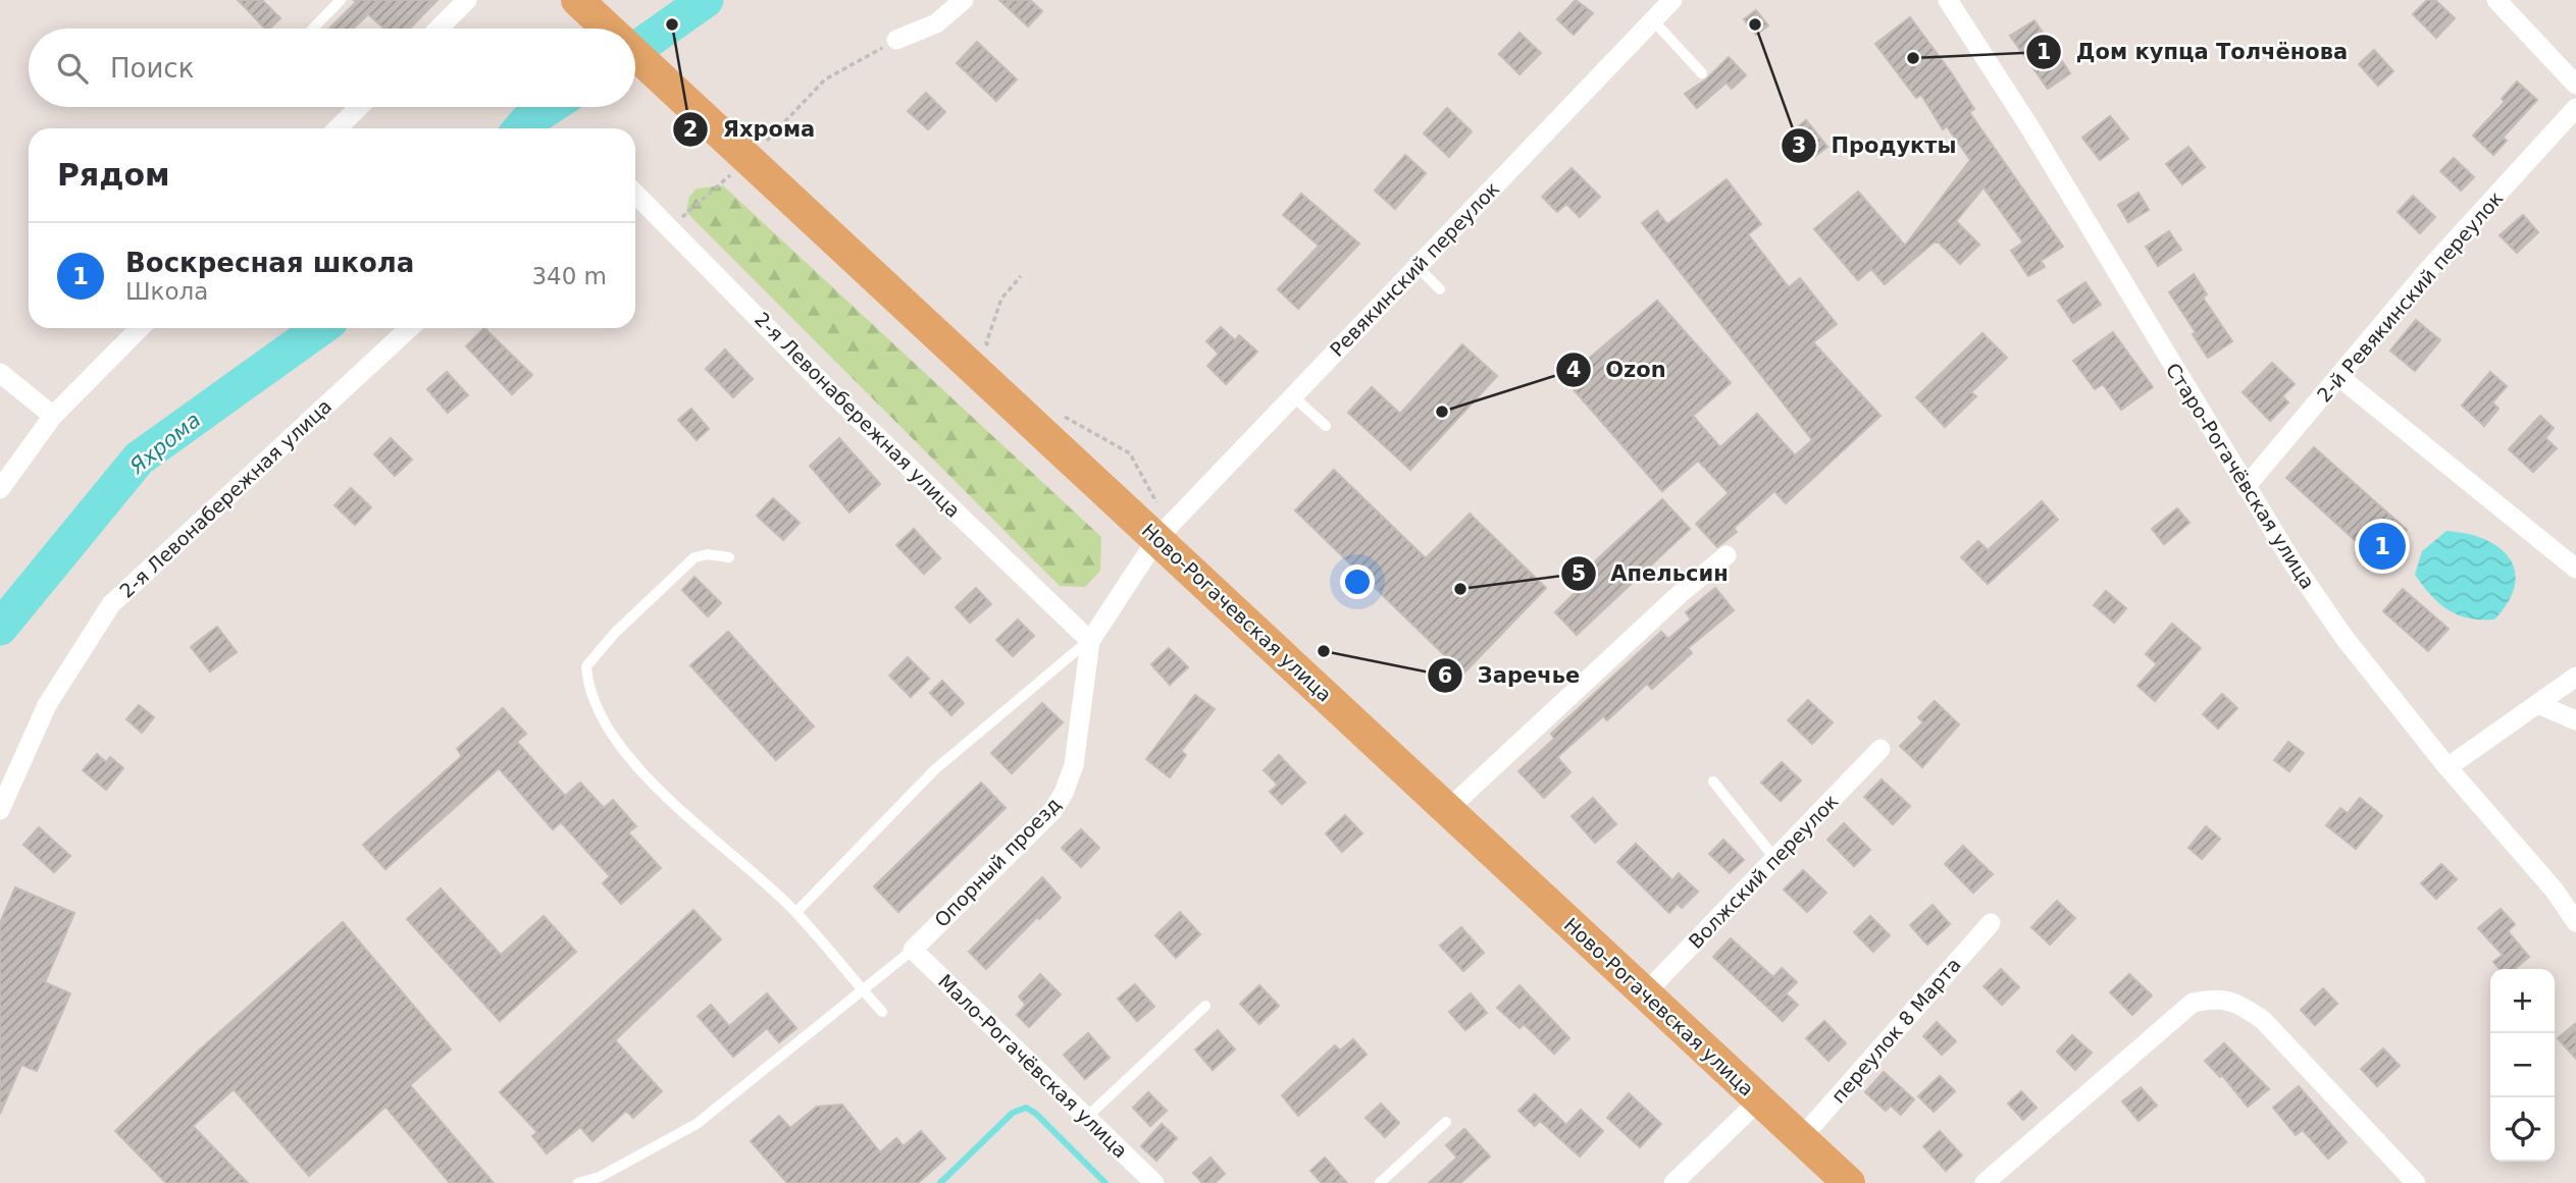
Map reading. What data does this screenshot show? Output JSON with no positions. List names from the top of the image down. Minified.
{"streets":{"main road":["Ново-Рогачевская улица"],"street":["Ревякинский переулок","2-й Ревякинский переулок","2-я Левонабережная улица","Старо-Рогачёвская улица","Опорный проезд","Волжский переулок","переулок 8 Марта","Мало-Рогачёвская улица"]},"crossings":[["Ревякинский переулок","2-я Левонабережная улица"],["Ревякинский переулок","Ново-Рогачевская улица"],["Ревякинский переулок","Опорный проезд"],["2-й Ревякинский переулок","Старо-Рогачёвская улица"],["2-я Левонабережная улица","Опорный проезд"],["Ново-Рогачевская улица","Волжский переулок"],["Ново-Рогачевская улица","переулок 8 Марта"],["Опорный проезд","Мало-Рогачёвская улица"]],"water":["Яхрома"],"places":["Яхрома","Продукты","Дом купца Толчёнова","Ozon","Апельсин","Заречье"],"page":{"search":"Поиск","heading":"Рядом","list":[{"mark":"1","name":"Воскресная школа","note":"Школа","value":"340 m"}],"pins":"1","map_buttons":["+","−"]}}
